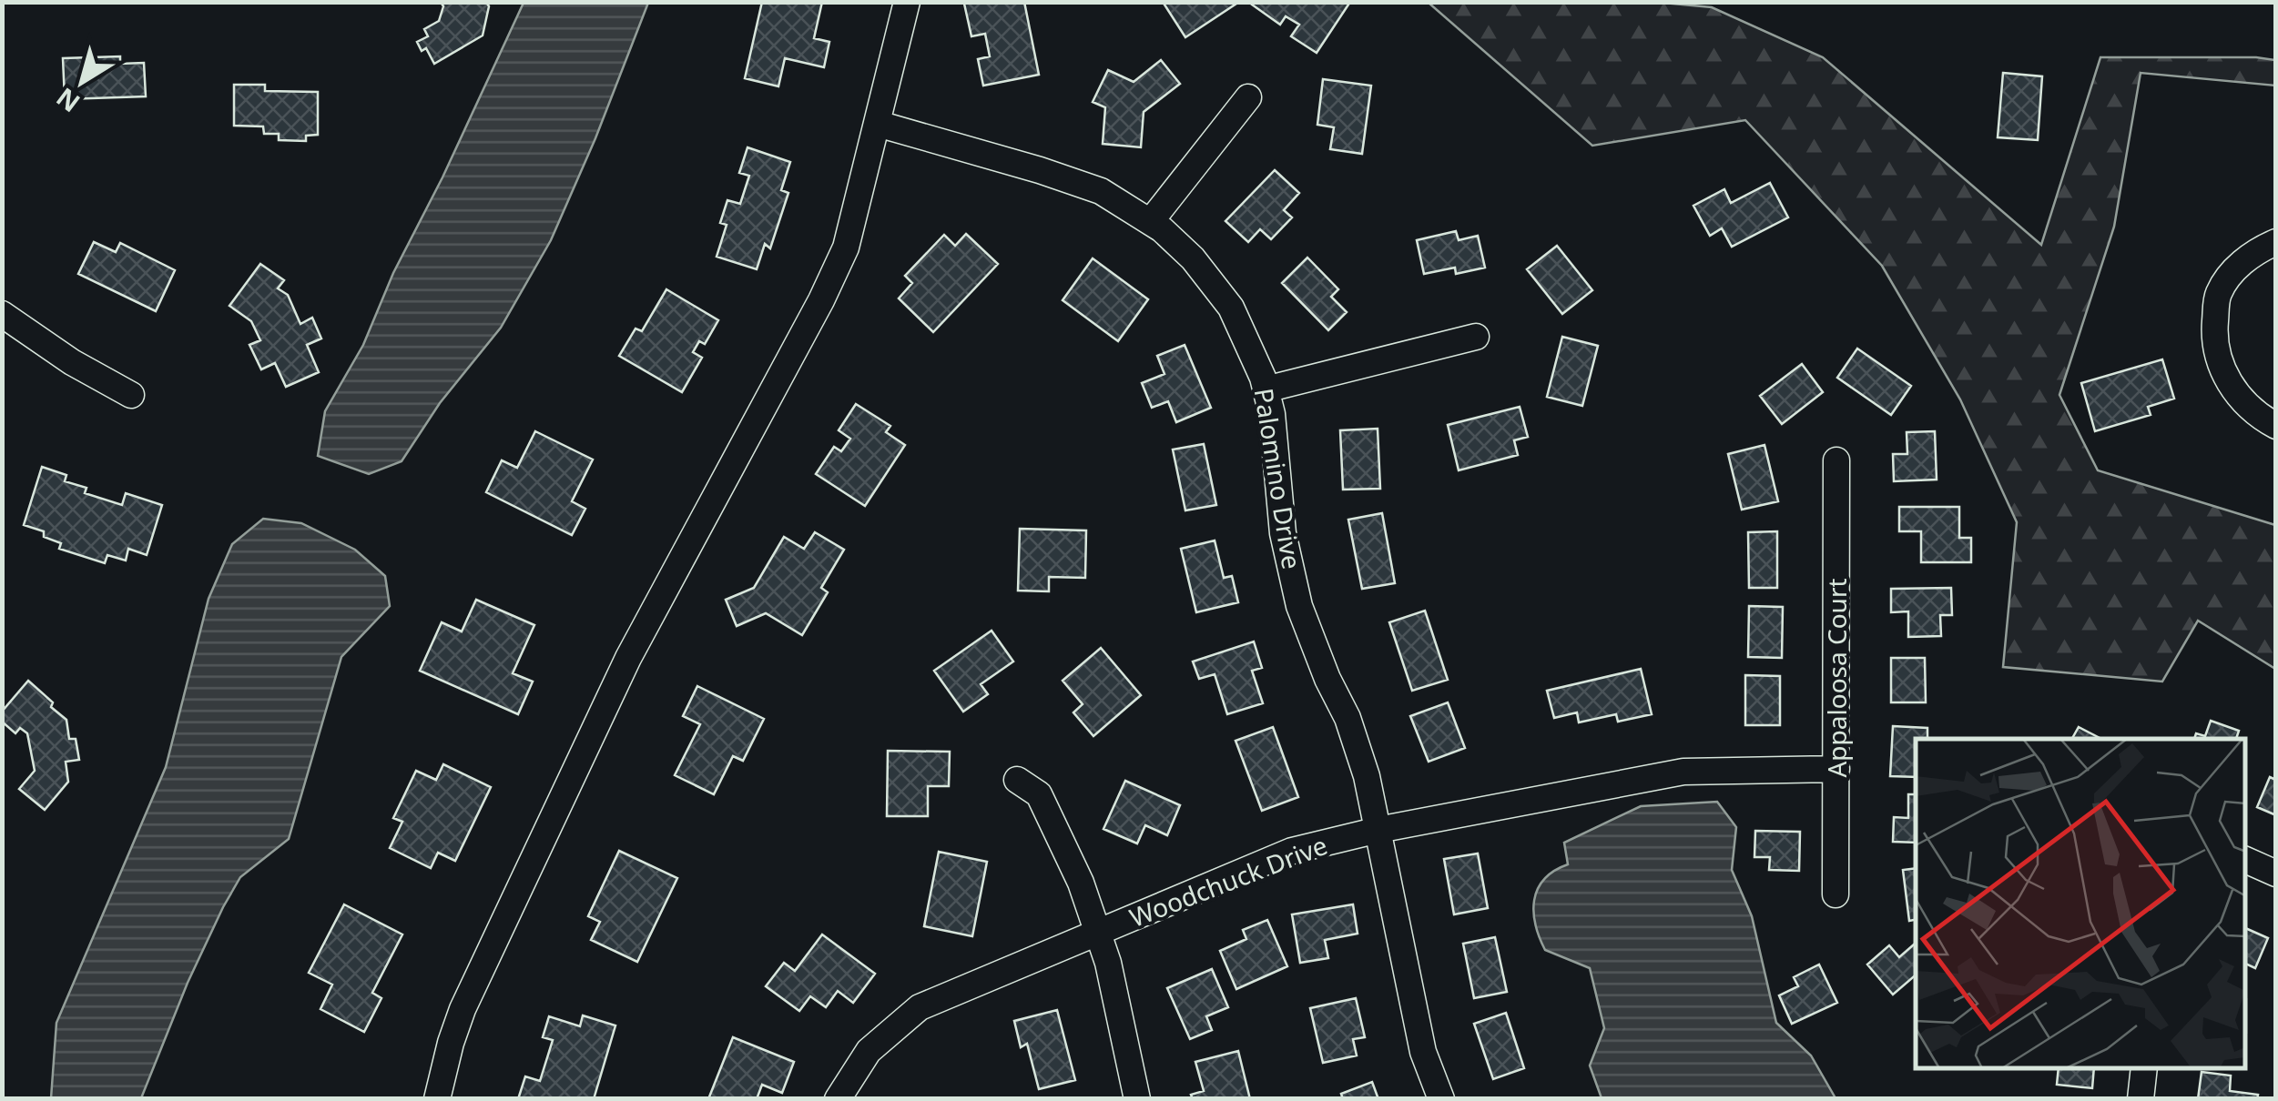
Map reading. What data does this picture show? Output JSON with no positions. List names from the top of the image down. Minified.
{"streets":{"street":["Palomino Drive","Appaloosa Court","Woodchuck Drive"]},"crossings":[["Palomino Drive","Woodchuck Drive"],["Appaloosa Court","Woodchuck Drive"]],"north":"bottom left"}
